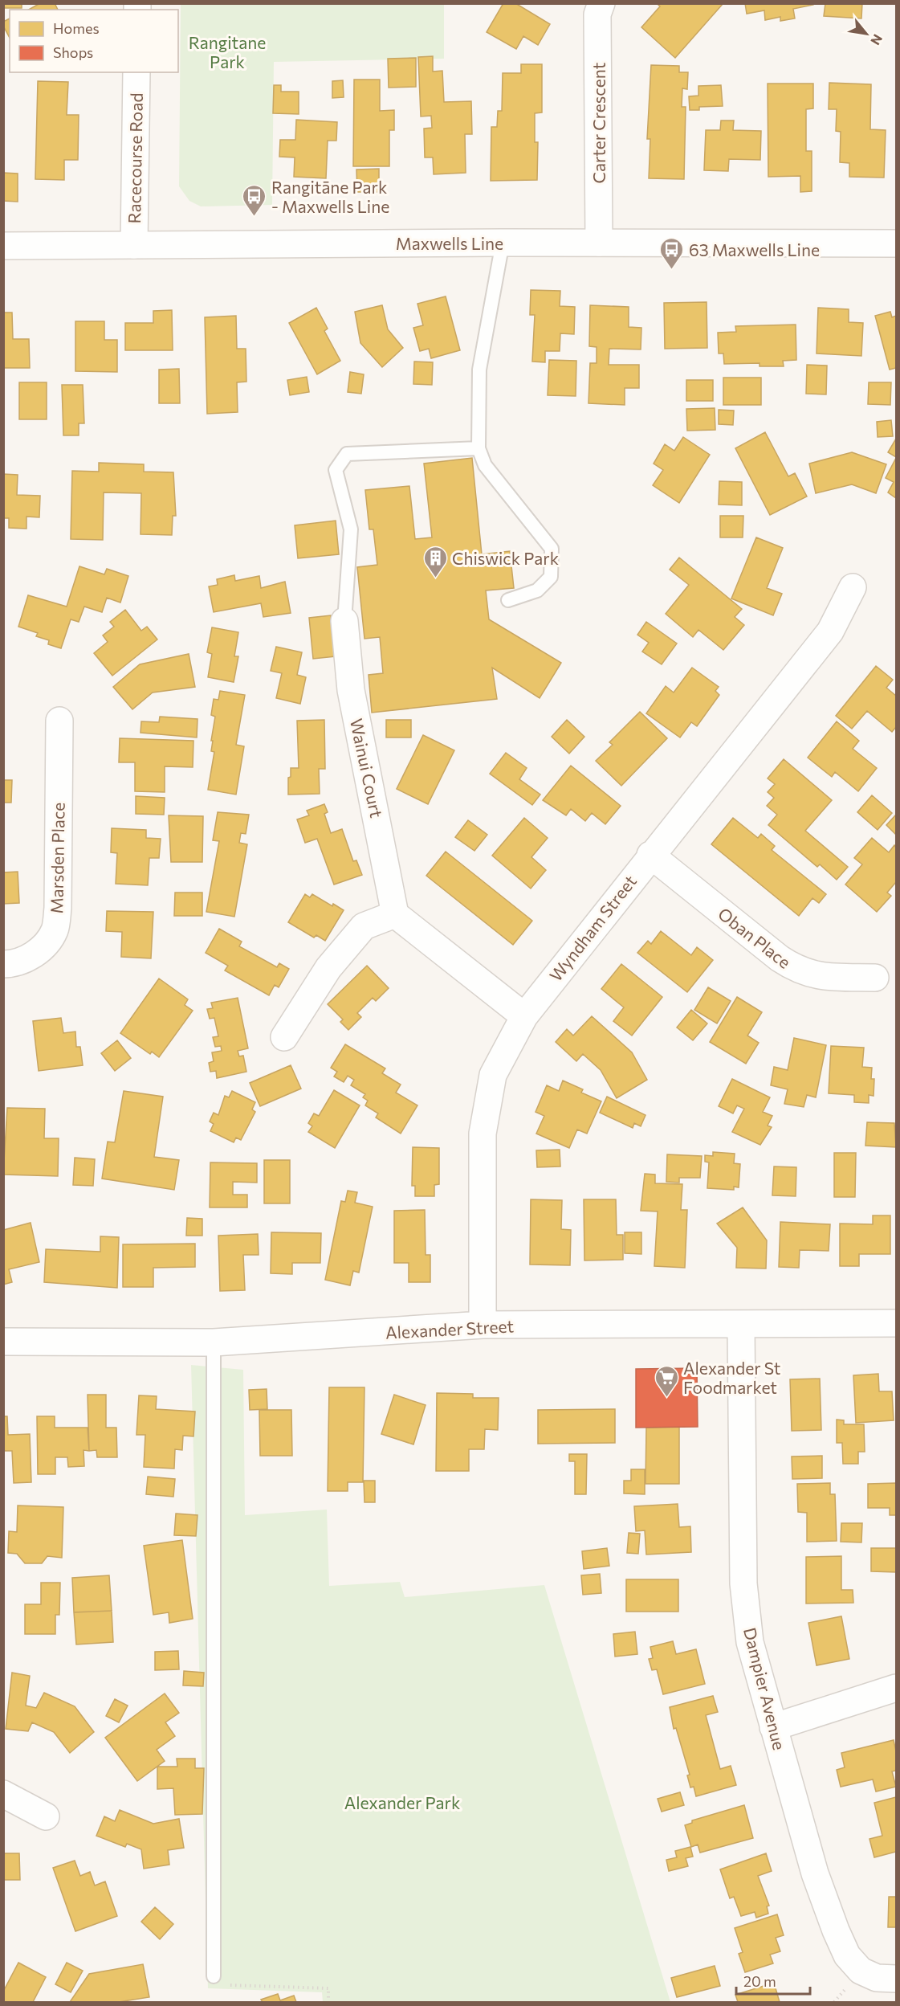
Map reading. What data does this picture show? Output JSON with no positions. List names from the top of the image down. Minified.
{"streets":{"street":["Carter Crescent","Racecourse Road","Maxwells Line","Wainui Court","Marsden Place","Wyndham Street","Oban Place","Alexander Street","Dampier Avenue"]},"crossings":[["Carter Crescent","Maxwells Line"],["Racecourse Road","Maxwells Line"],["Wyndham Street","Oban Place"],["Wyndham Street","Alexander Street"],["Alexander Street","Dampier Avenue"]],"parks":["Rangitane Park","Alexander Park"],"places":{"bus stop":["Rangitāne Park - Maxwells Line","63 Maxwells Line"],"building":["Chiswick Park"],"supermarket":["Alexander St Foodmarket"]},"legend":["Homes","Shops"],"scale_bar":"20 m","north":"bottom right"}
